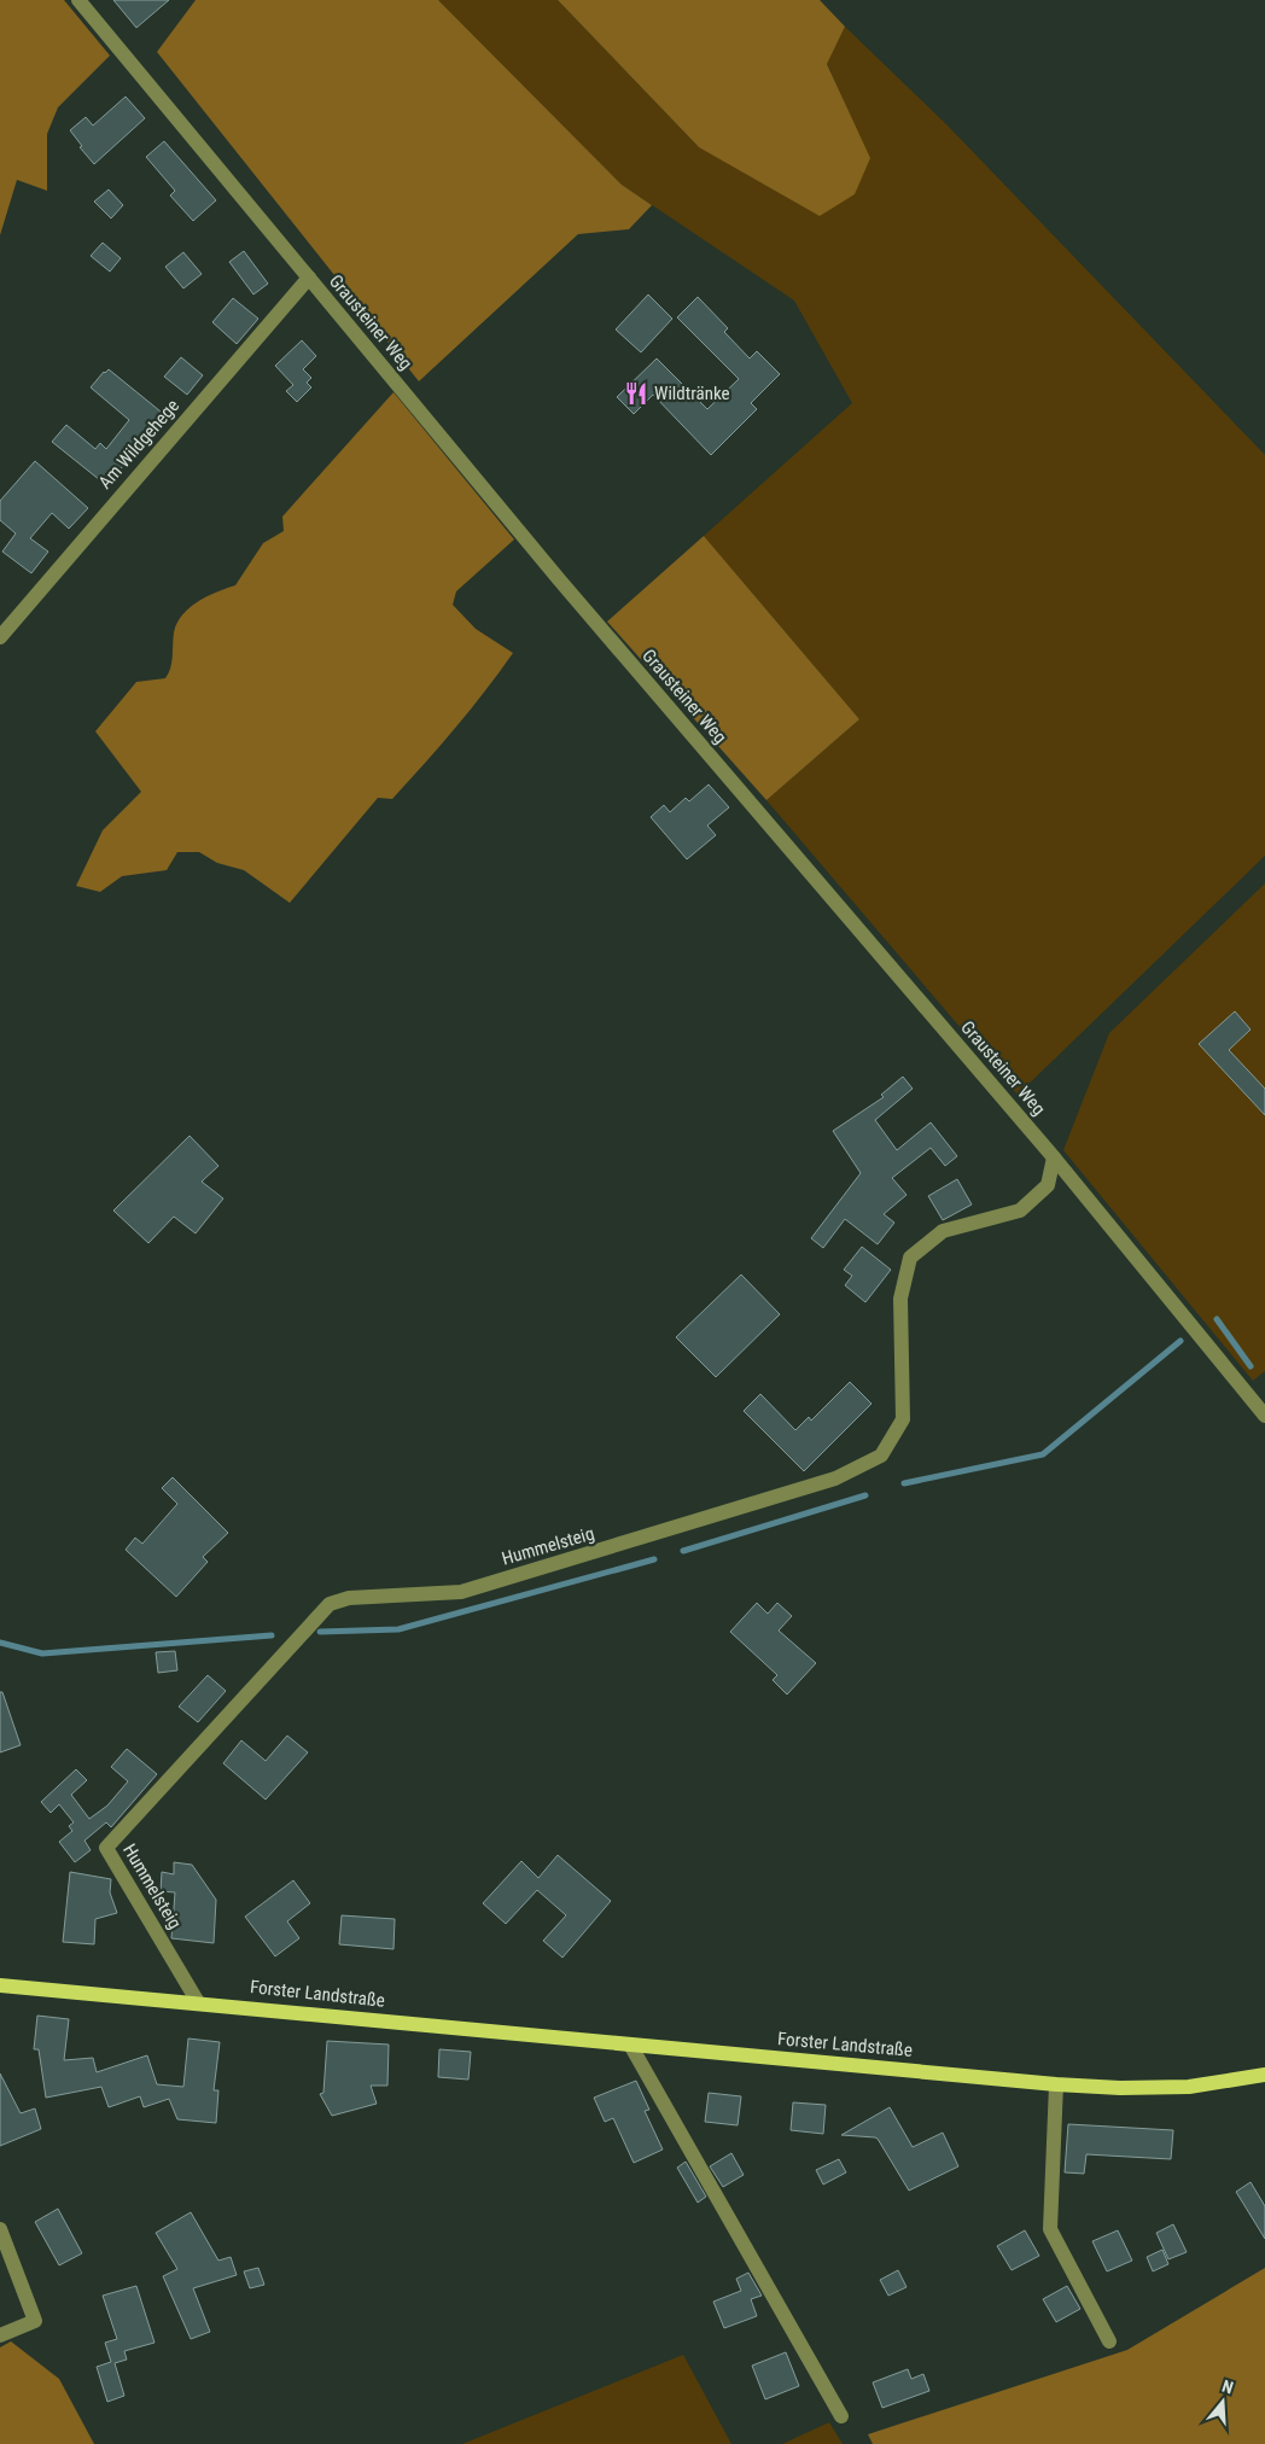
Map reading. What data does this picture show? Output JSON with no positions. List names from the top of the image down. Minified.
{"streets":{"main road":["Forster Landstraße"],"street":["Grausteiner Weg","Am Wildgehege","Hummelsteig"]},"crossings":[["Grausteiner Weg","Am Wildgehege"],["Grausteiner Weg","Hummelsteig"],["Hummelsteig","Forster Landstraße"]],"places":{"restaurant":["Wildtränke"]},"north":"top"}
